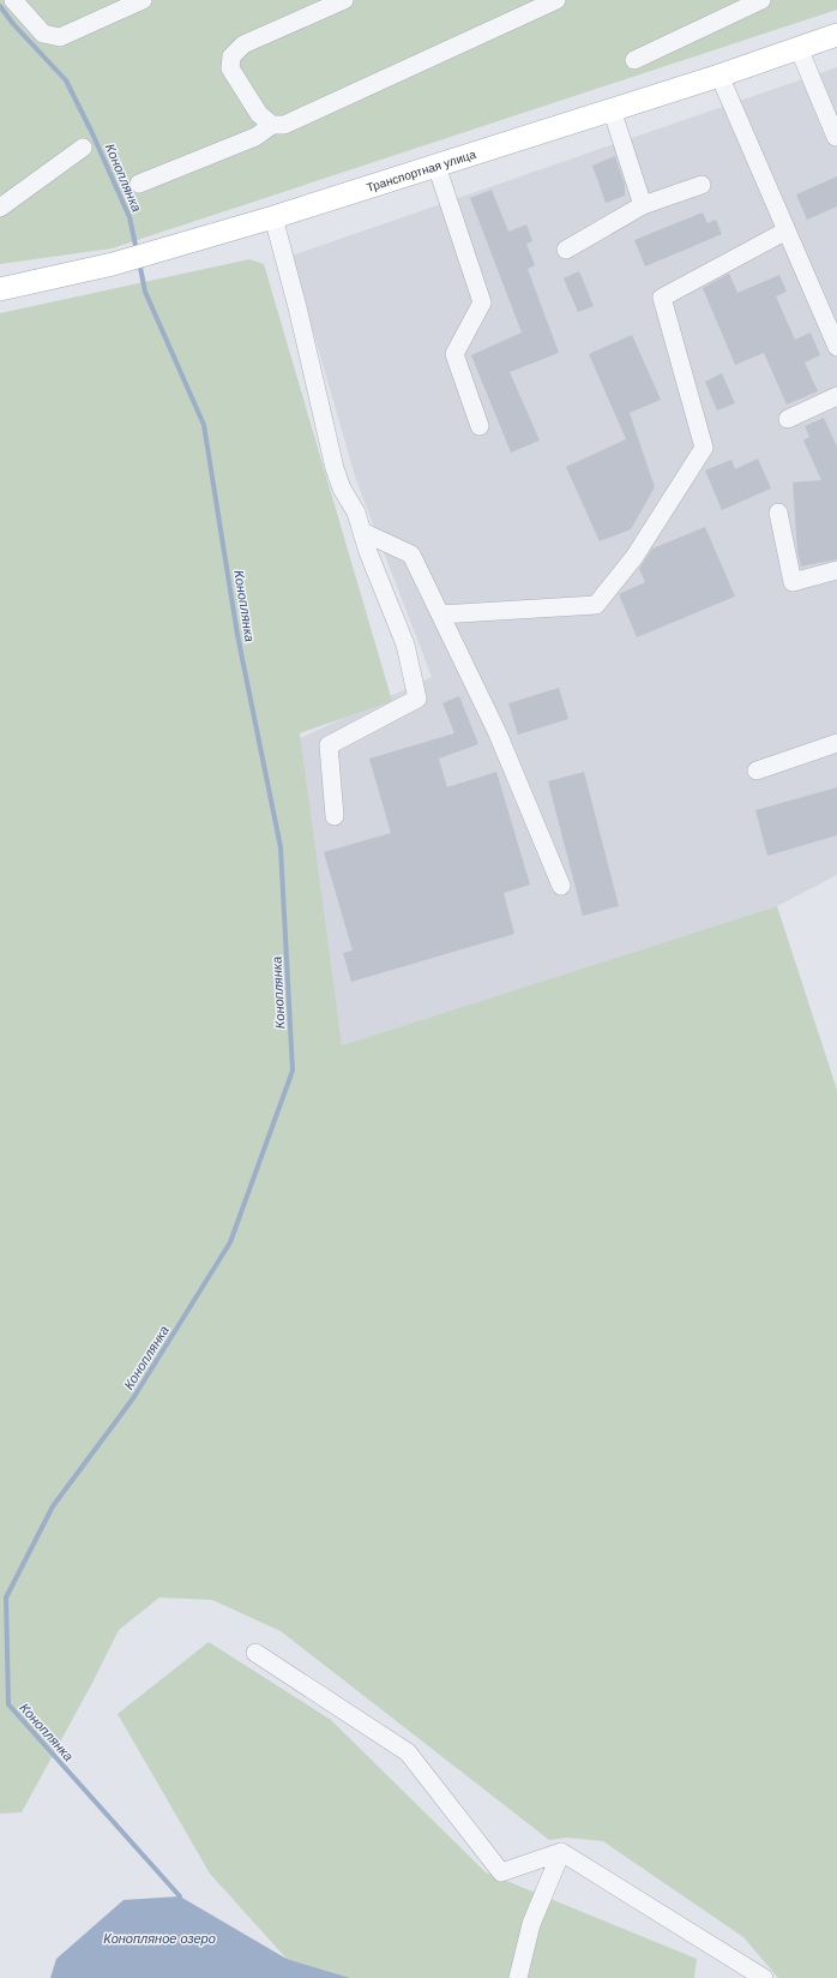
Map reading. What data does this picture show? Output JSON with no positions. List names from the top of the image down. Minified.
{"streets":{"main road":["Транспортная улица"]},"water":["Коноплянка","Конопляное озеро"]}
